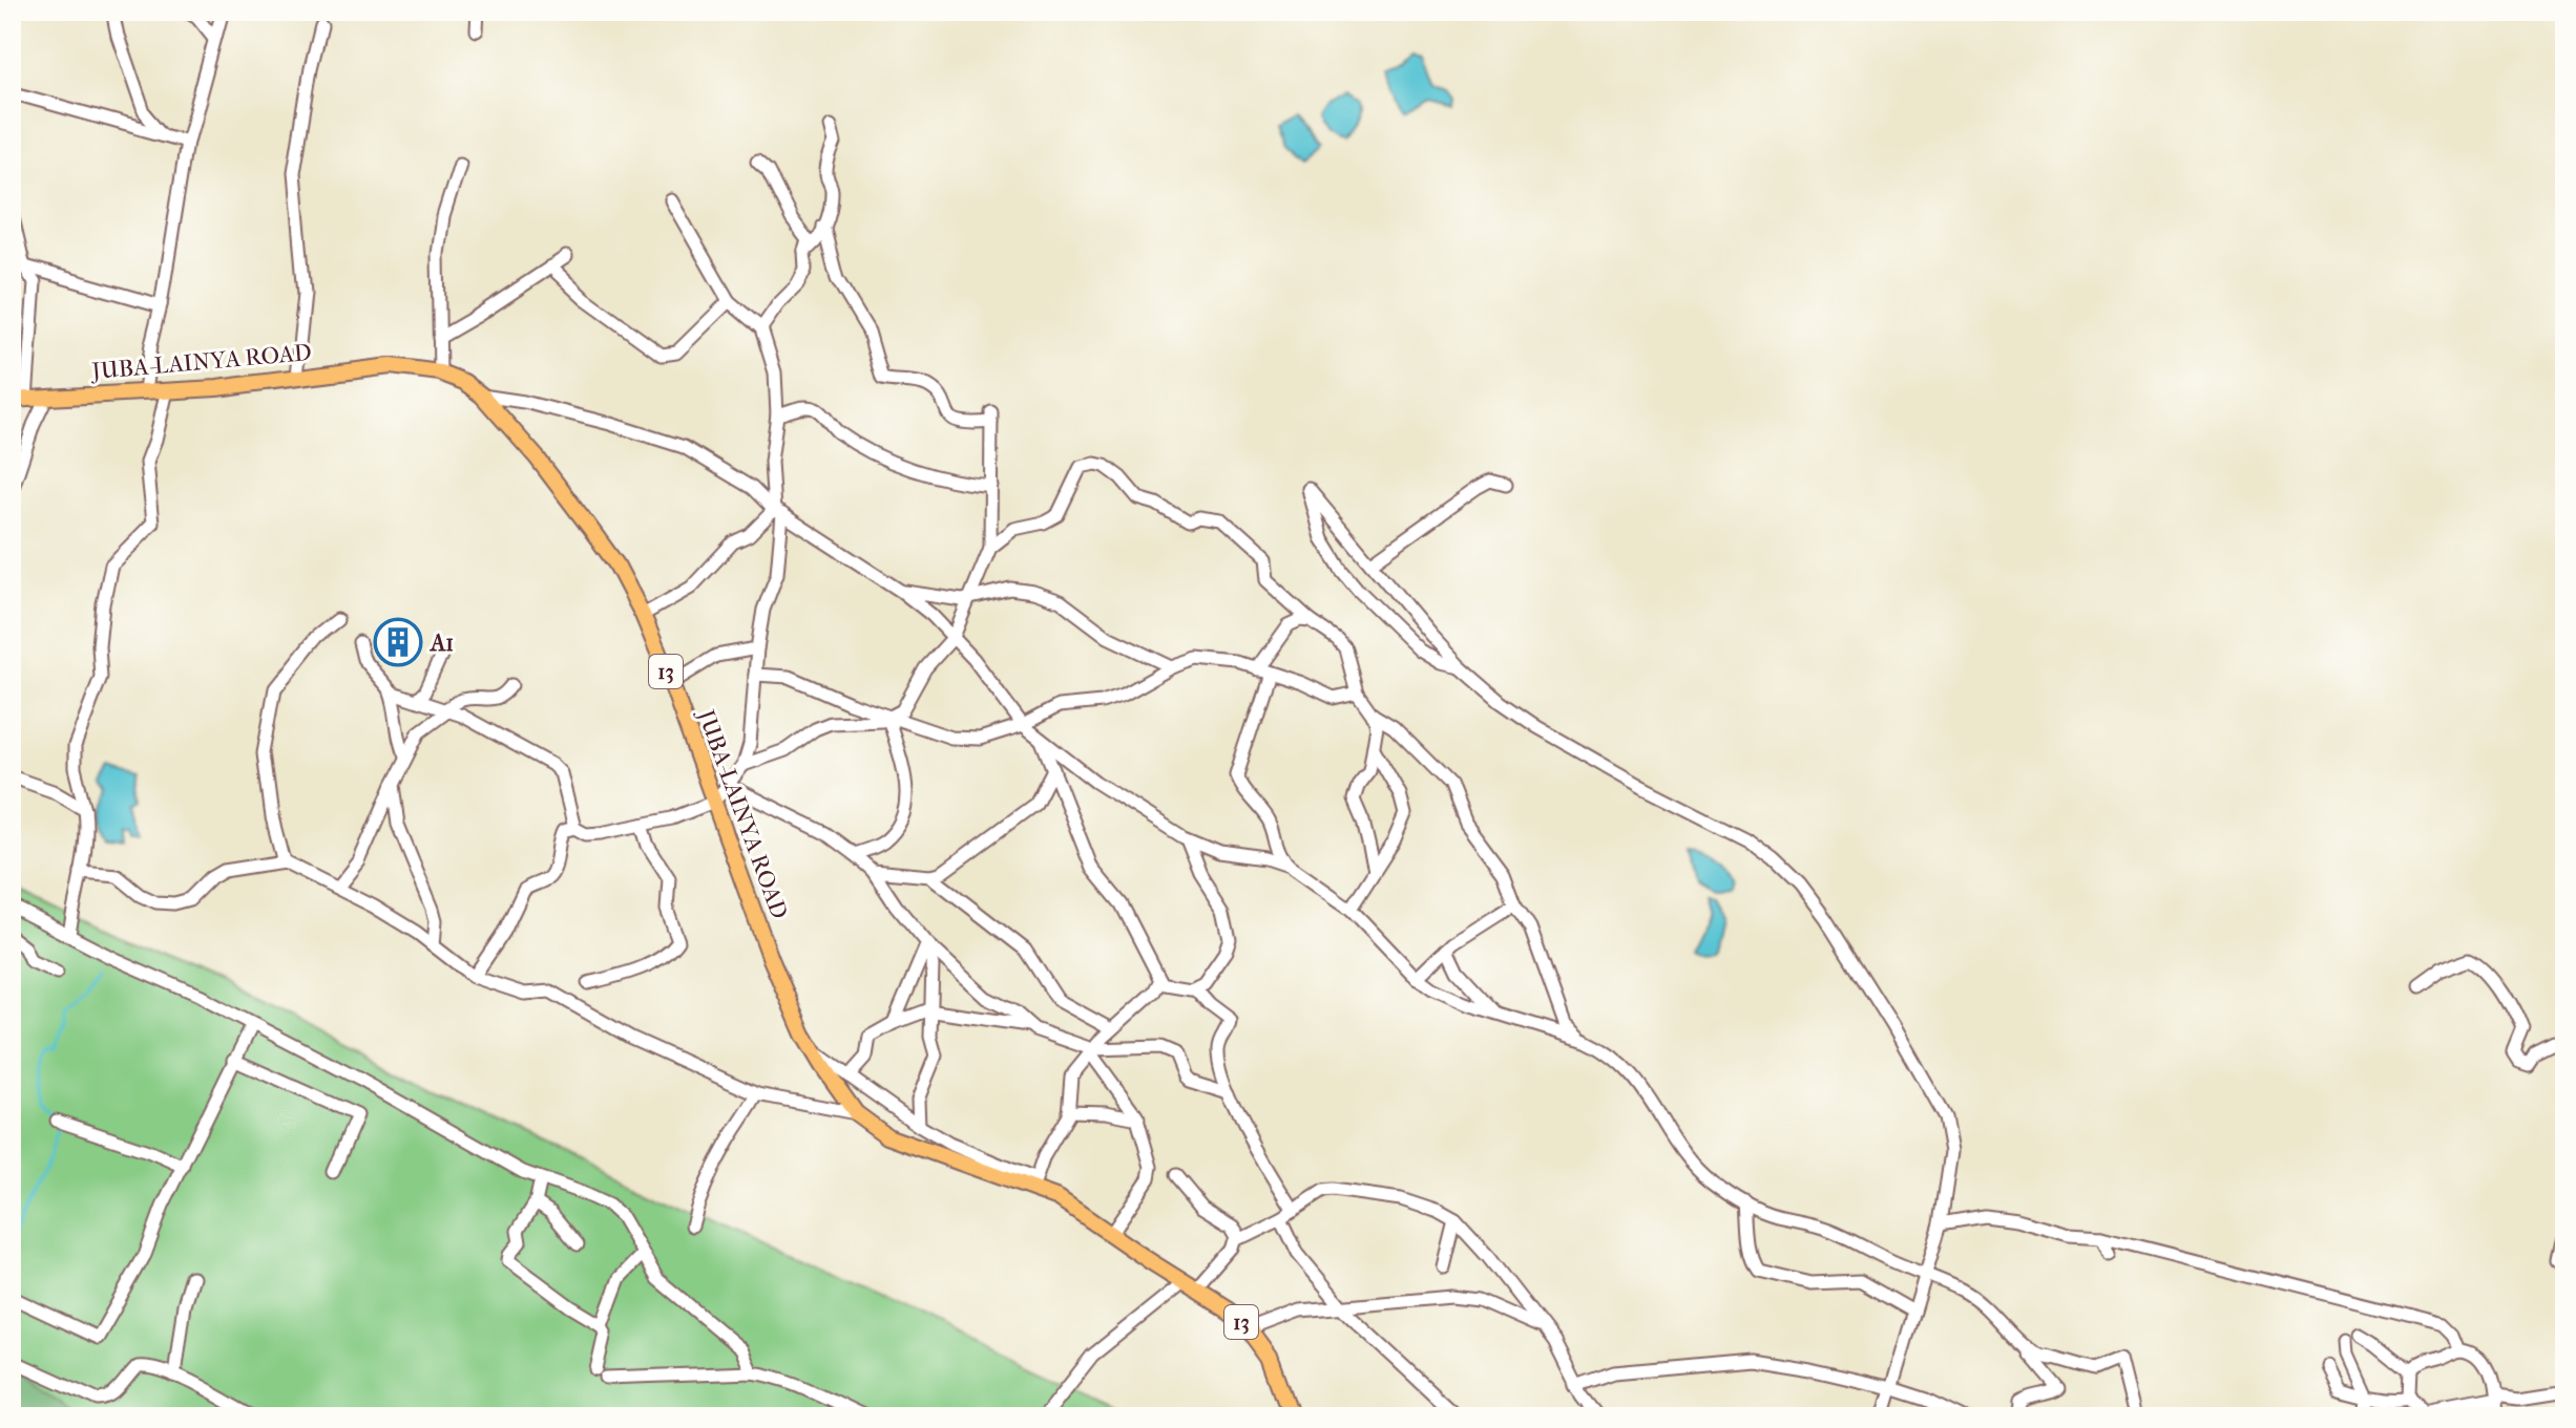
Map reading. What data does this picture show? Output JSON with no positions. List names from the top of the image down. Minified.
{"streets":{"main road":["JUBA-LAINYA ROAD","13"]},"places":{"building":["A1"]}}
